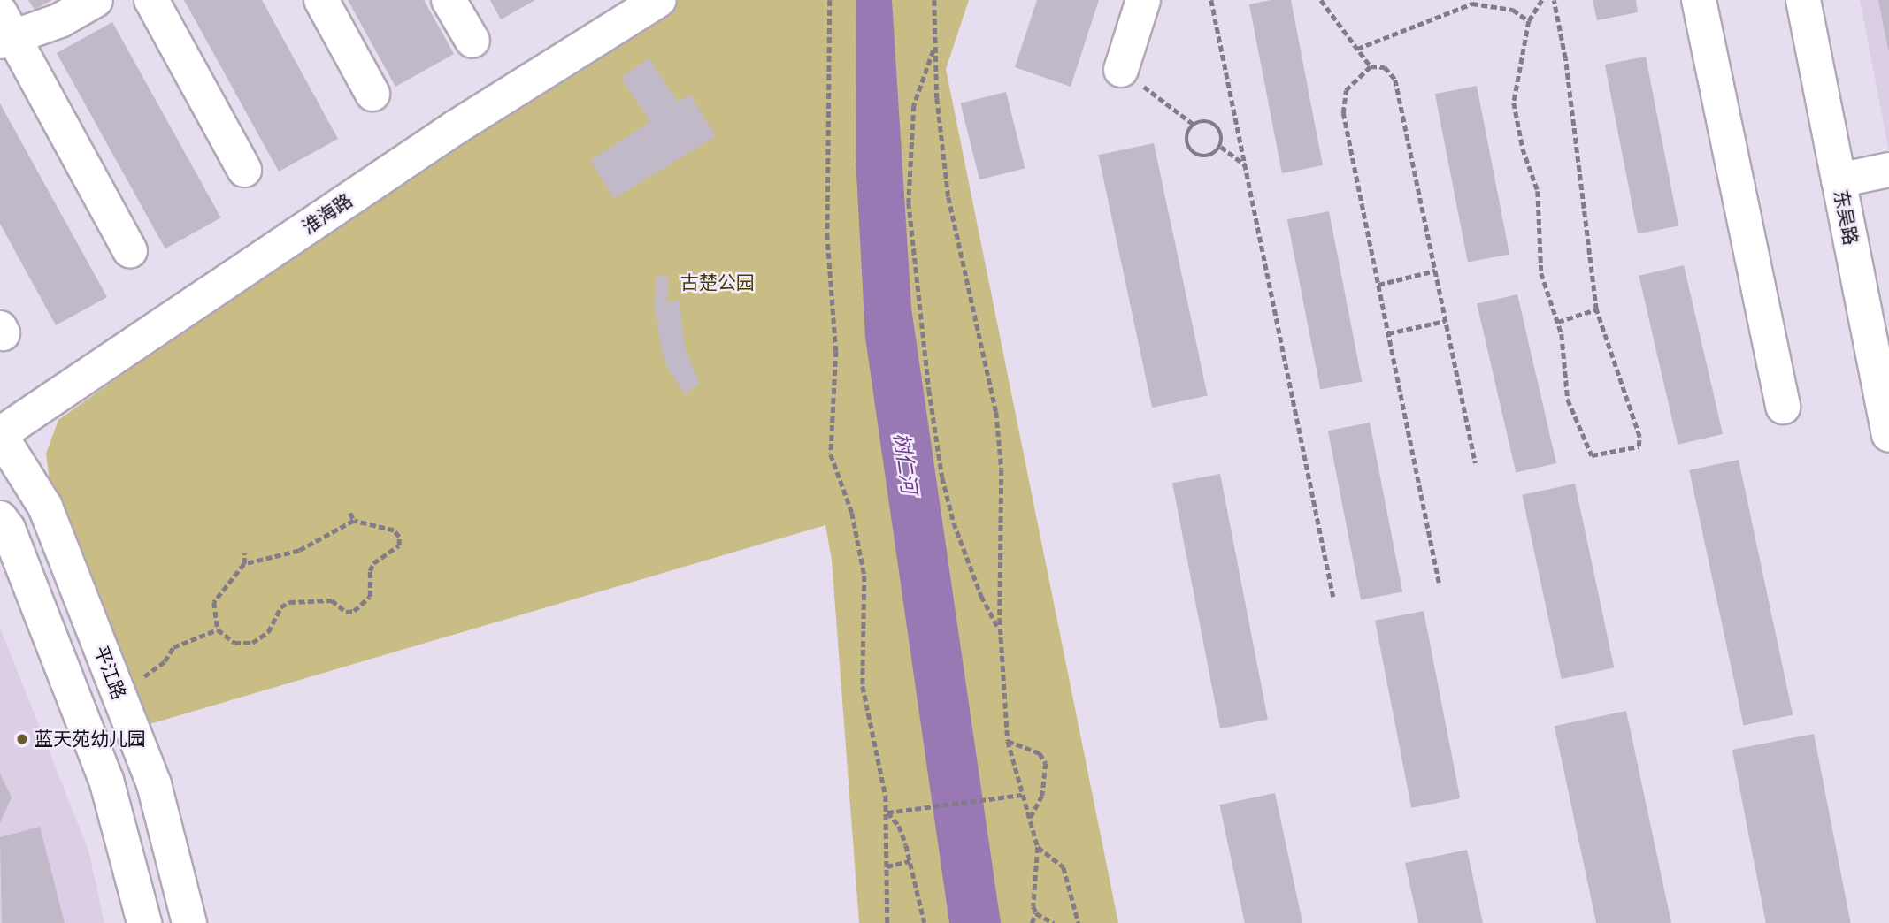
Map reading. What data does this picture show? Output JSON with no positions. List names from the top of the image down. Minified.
{"streets":{"street":["淮海路","东吴路","平江路"]},"crossings":[["淮海路","平江路"]],"water":["树仁河"],"parks":["古楚公园"],"places":["蓝天苑幼儿园"]}
